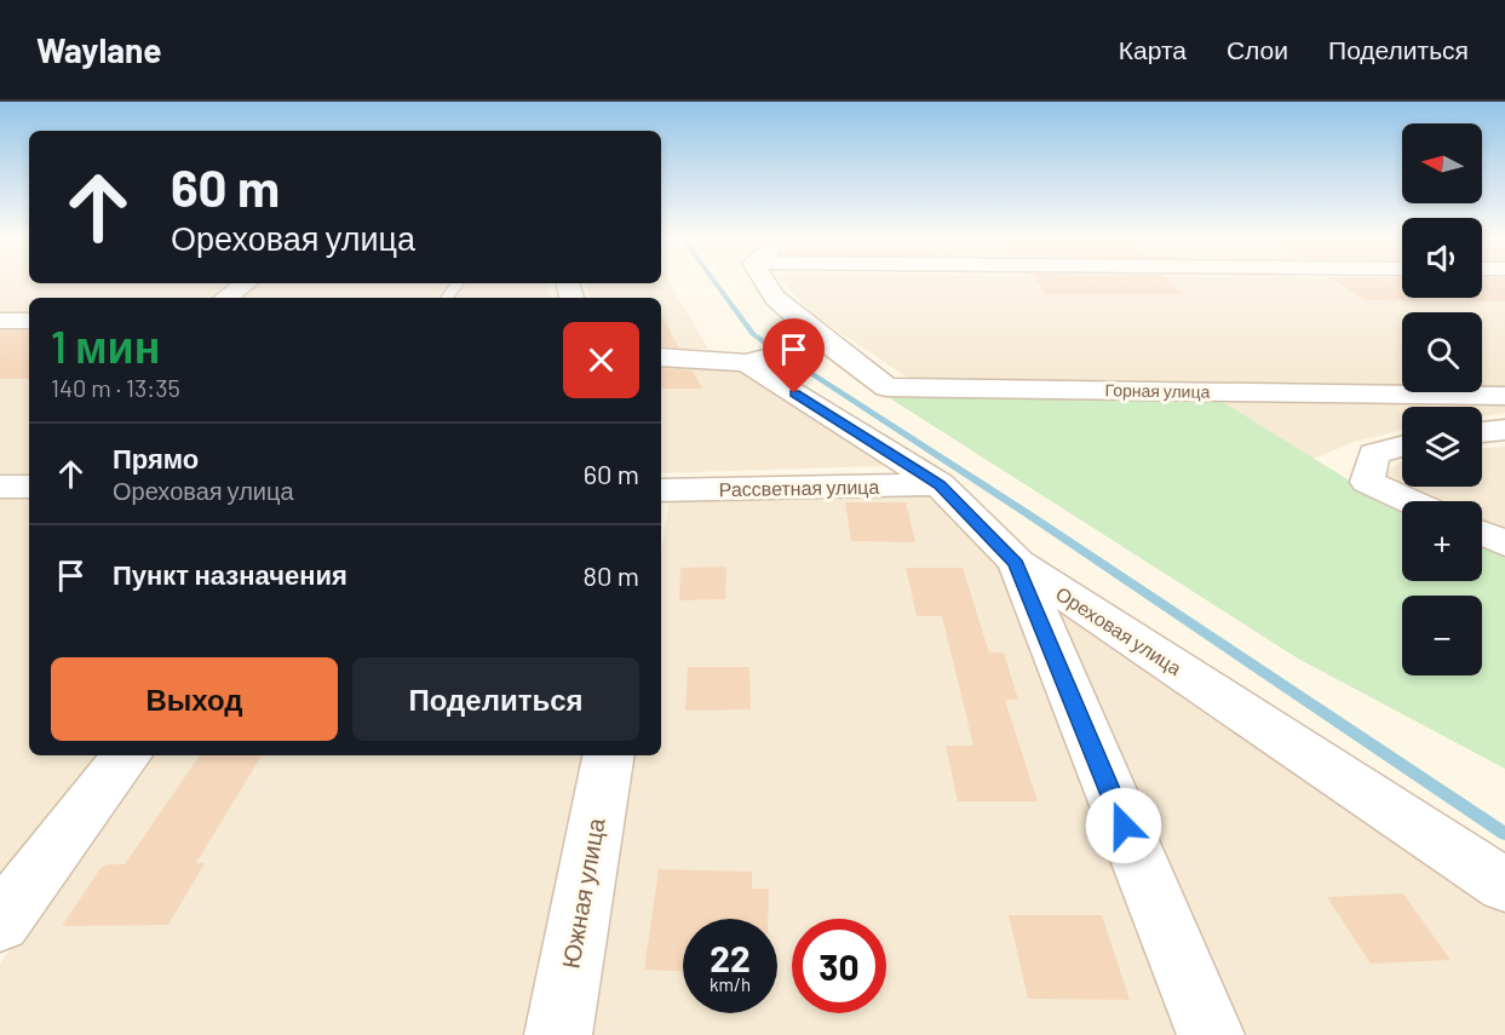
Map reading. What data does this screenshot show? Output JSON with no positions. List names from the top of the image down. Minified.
{"streets":{"street":["Горная улица","Рассветная улица","Ореховая улица","Южная улица"]},"crossings":[["Рассветная улица","Ореховая улица"]],"north":"left","page":{"header":"Waylane","nav":["Карта","Слои","Поделиться"],"map_buttons":["+","−"],"turn":["60 m","Ореховая улица"],"heading":["1 мин","140 m · 13:35"],"list":[{"name":"Прямо","note":"Ореховая улица","value":"60 m"},{"name":"Пункт назначения","value":"80 m"}],"buttons":["Выход","Поделиться"],"speed":"22 km/h","limit":"30"}}
